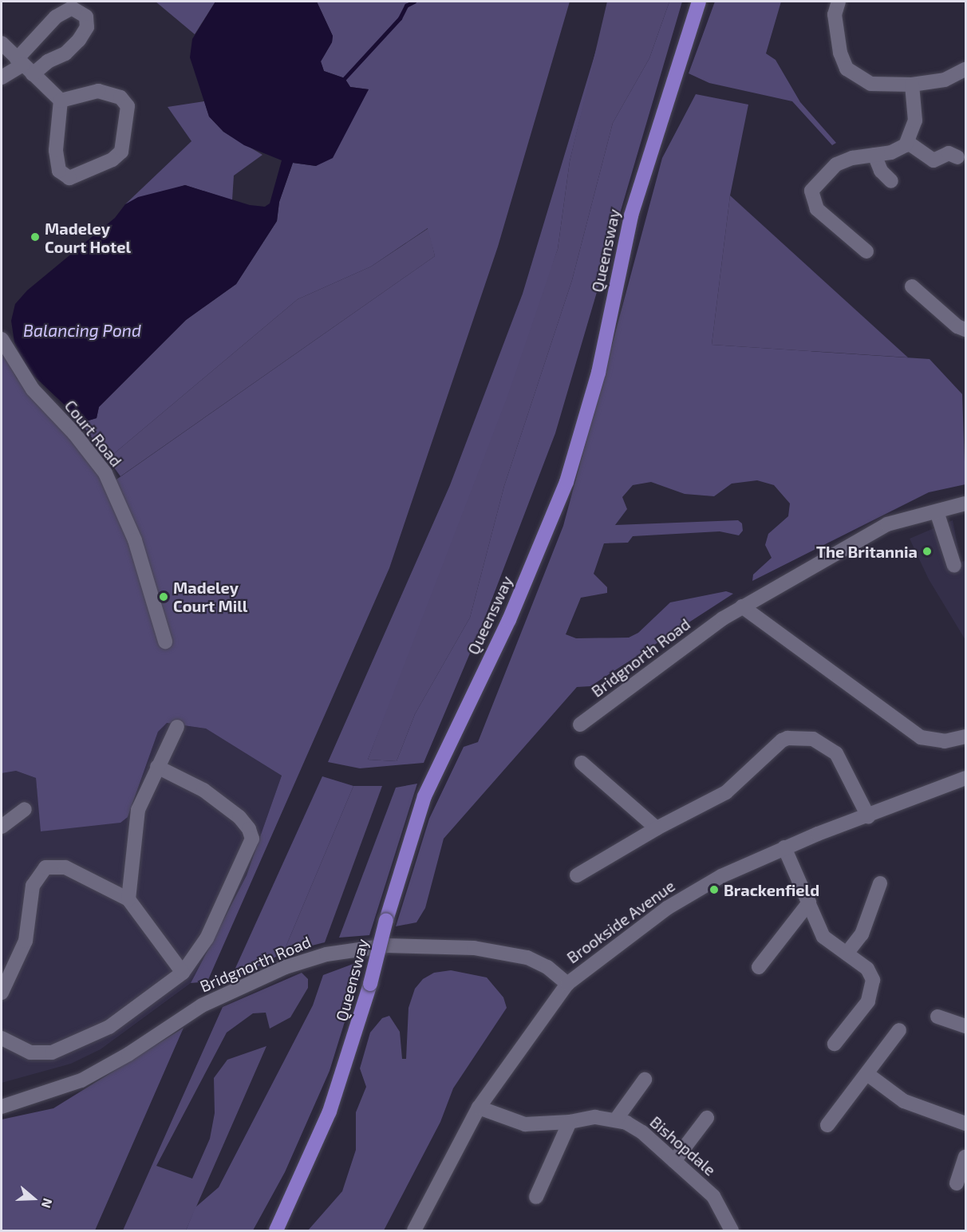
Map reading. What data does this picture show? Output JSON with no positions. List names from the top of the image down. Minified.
{"streets":{"main road":["Queensway"],"street":["Court Road","Bridgnorth Road","Brookside Avenue","Bishopdale"]},"crossings":[["Bridgnorth Road","Brookside Avenue"],["Brookside Avenue","Bishopdale"]],"water":["Balancing Pond"],"places":["Madeley Court Hotel","The Britannia","Madeley Court Mill","Brackenfield"],"north":"right"}
